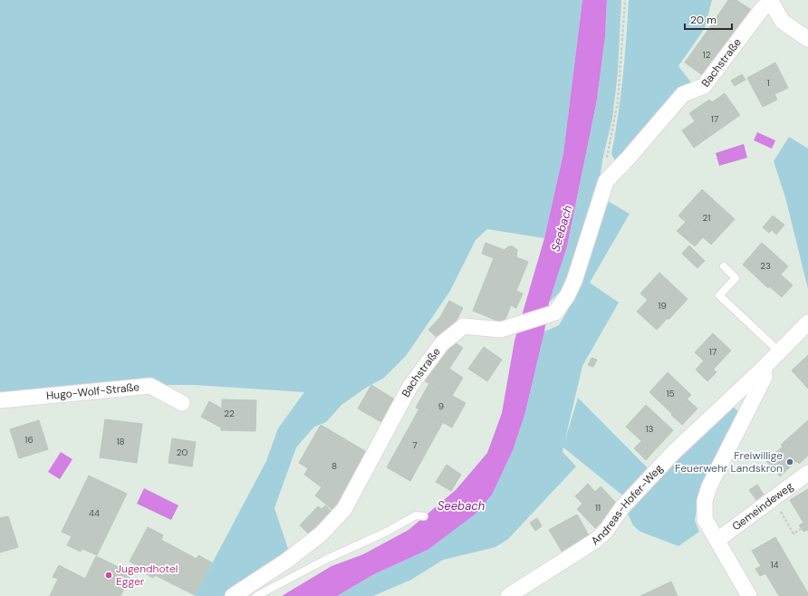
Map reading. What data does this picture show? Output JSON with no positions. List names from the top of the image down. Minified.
{"streets":{"street":["Bachstraße","Hugo-Wolf-Straße","Andreas-Hofer-Weg","Gemeindeweg"]},"water":["Seebach"],"places":["Freiwillige Feuerwehr Landskron","Jugendhotel Egger"],"house_numbers":["12","1","17","21","23","19","17","15","9","22","13","16","18","7","20","8","11","44","14"],"scale_bar":"20 m"}
